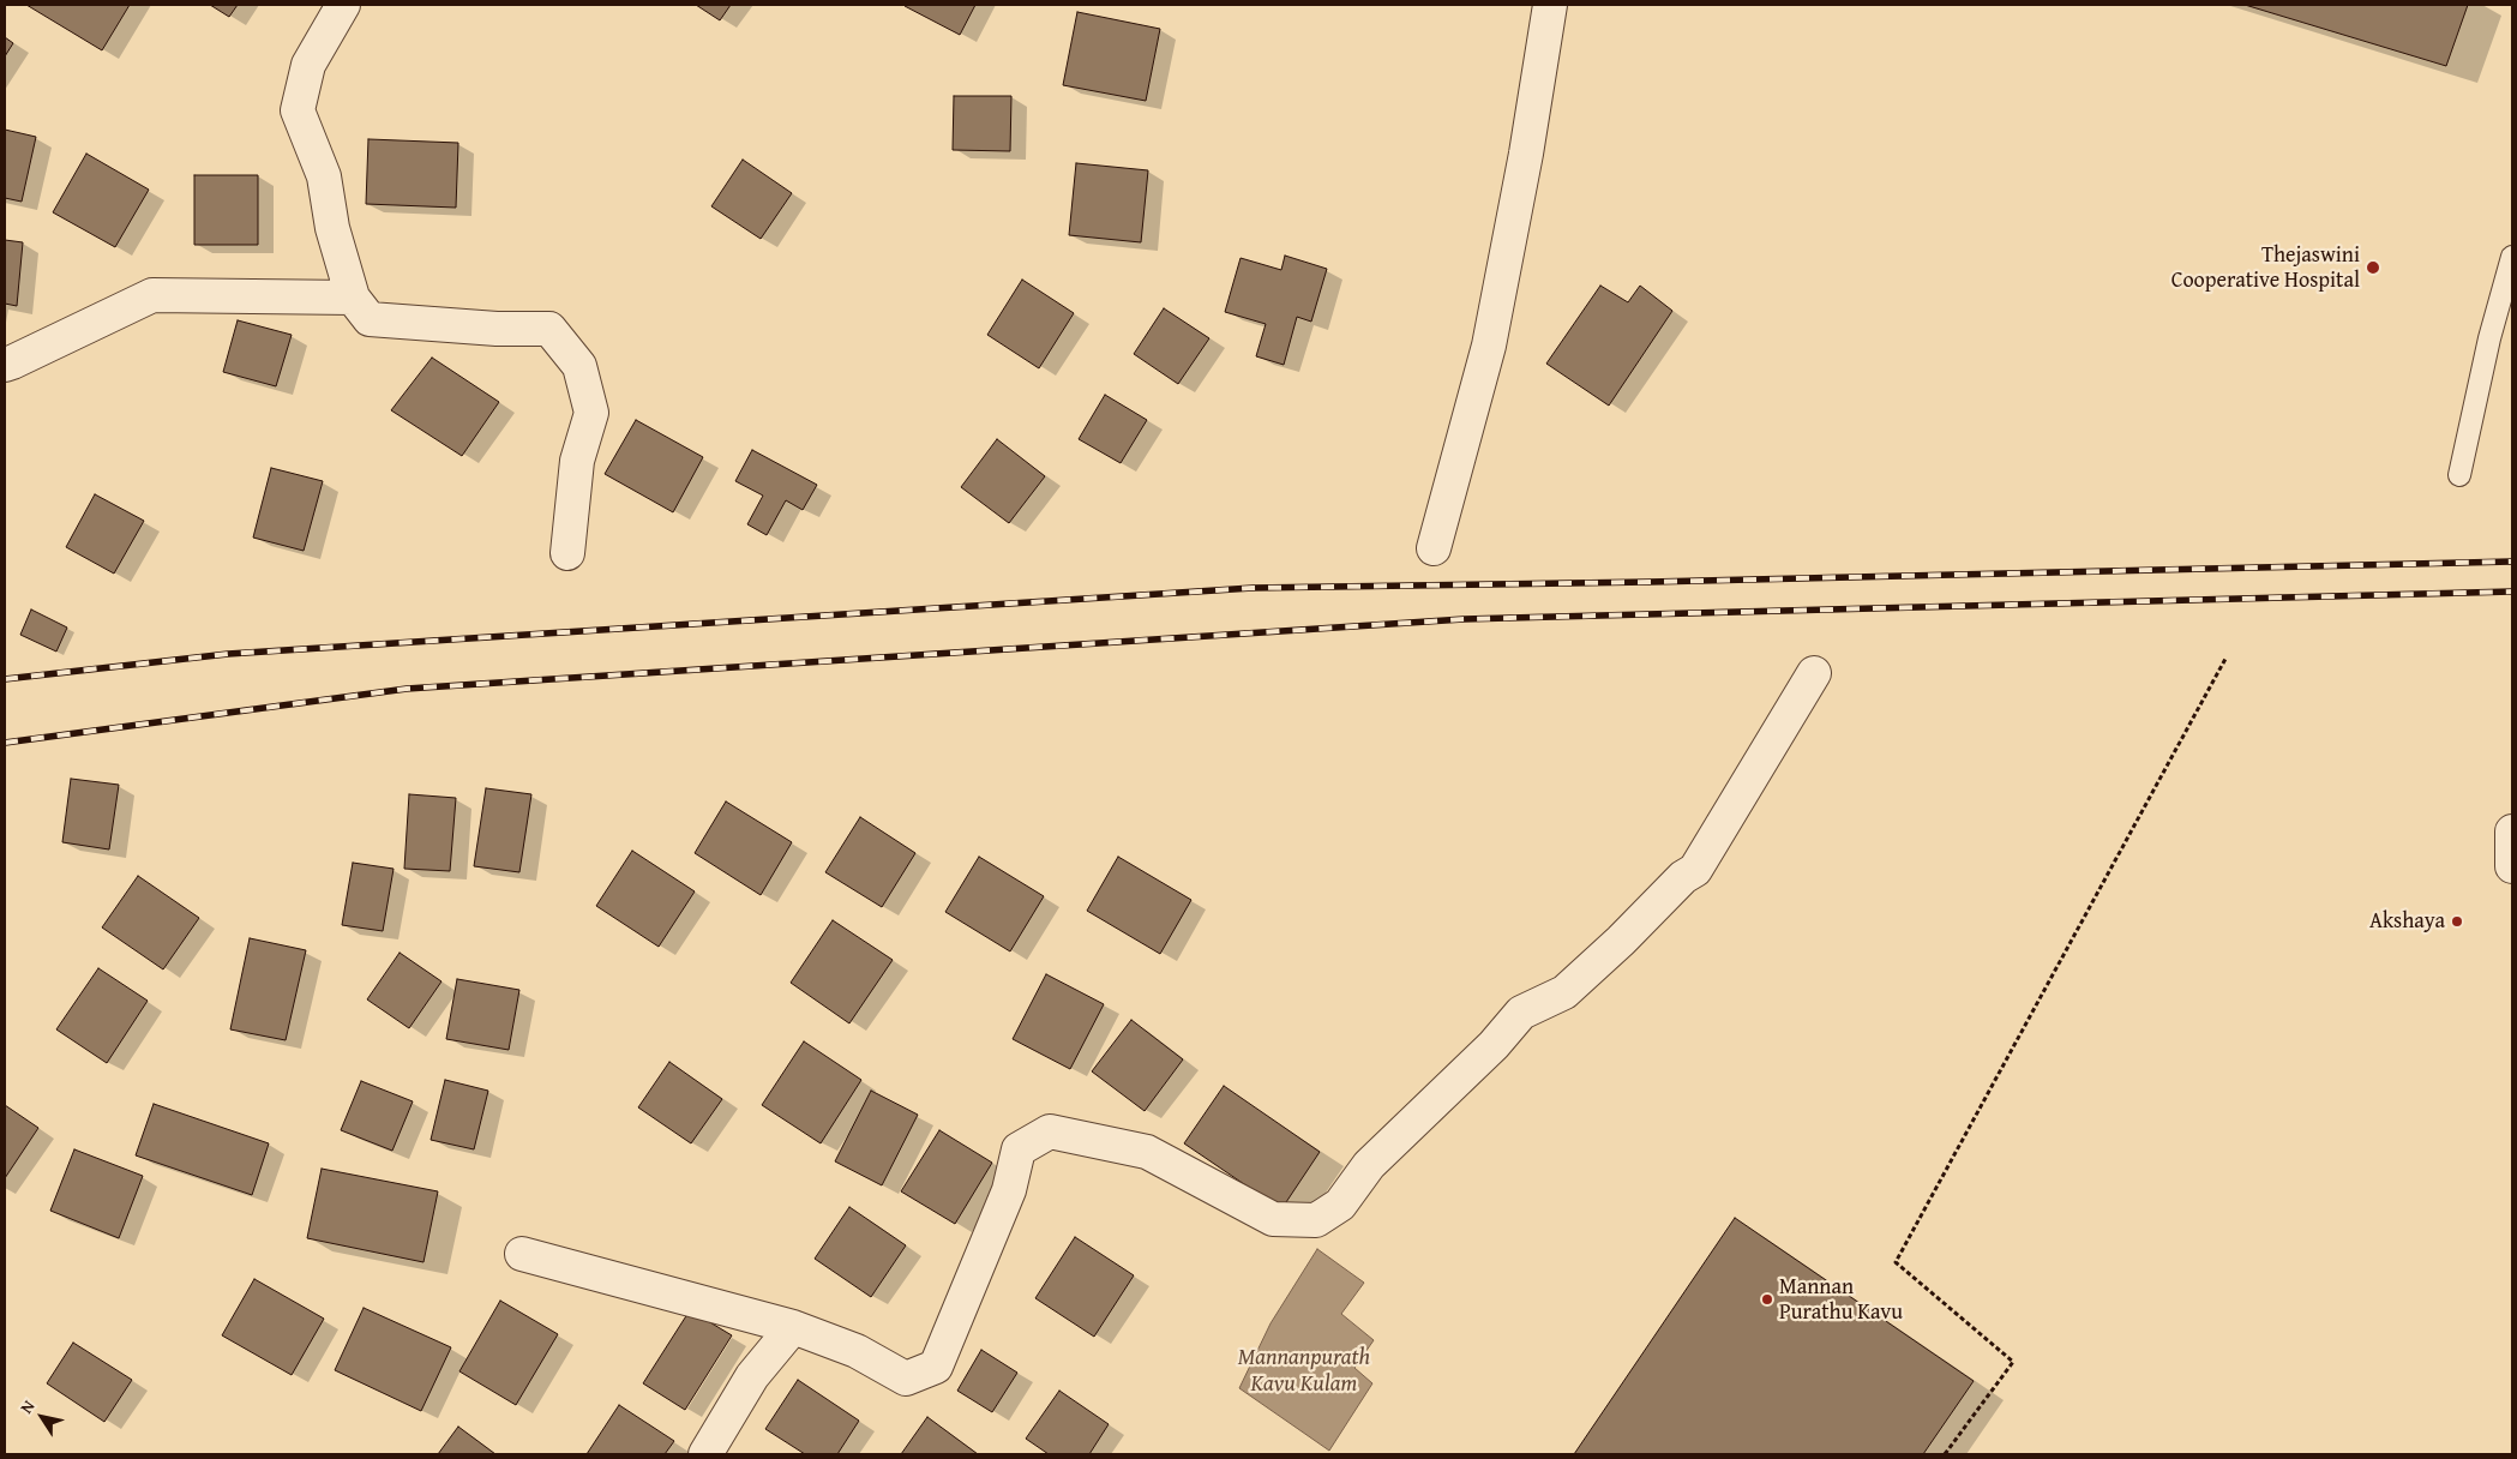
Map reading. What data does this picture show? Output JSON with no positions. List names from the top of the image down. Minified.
{"water":["Mannanpurath Kavu Kulam"],"places":["Thejaswini Cooperative Hospital","Akshaya","Mannan Purathu Kavu"],"north":"top left"}
